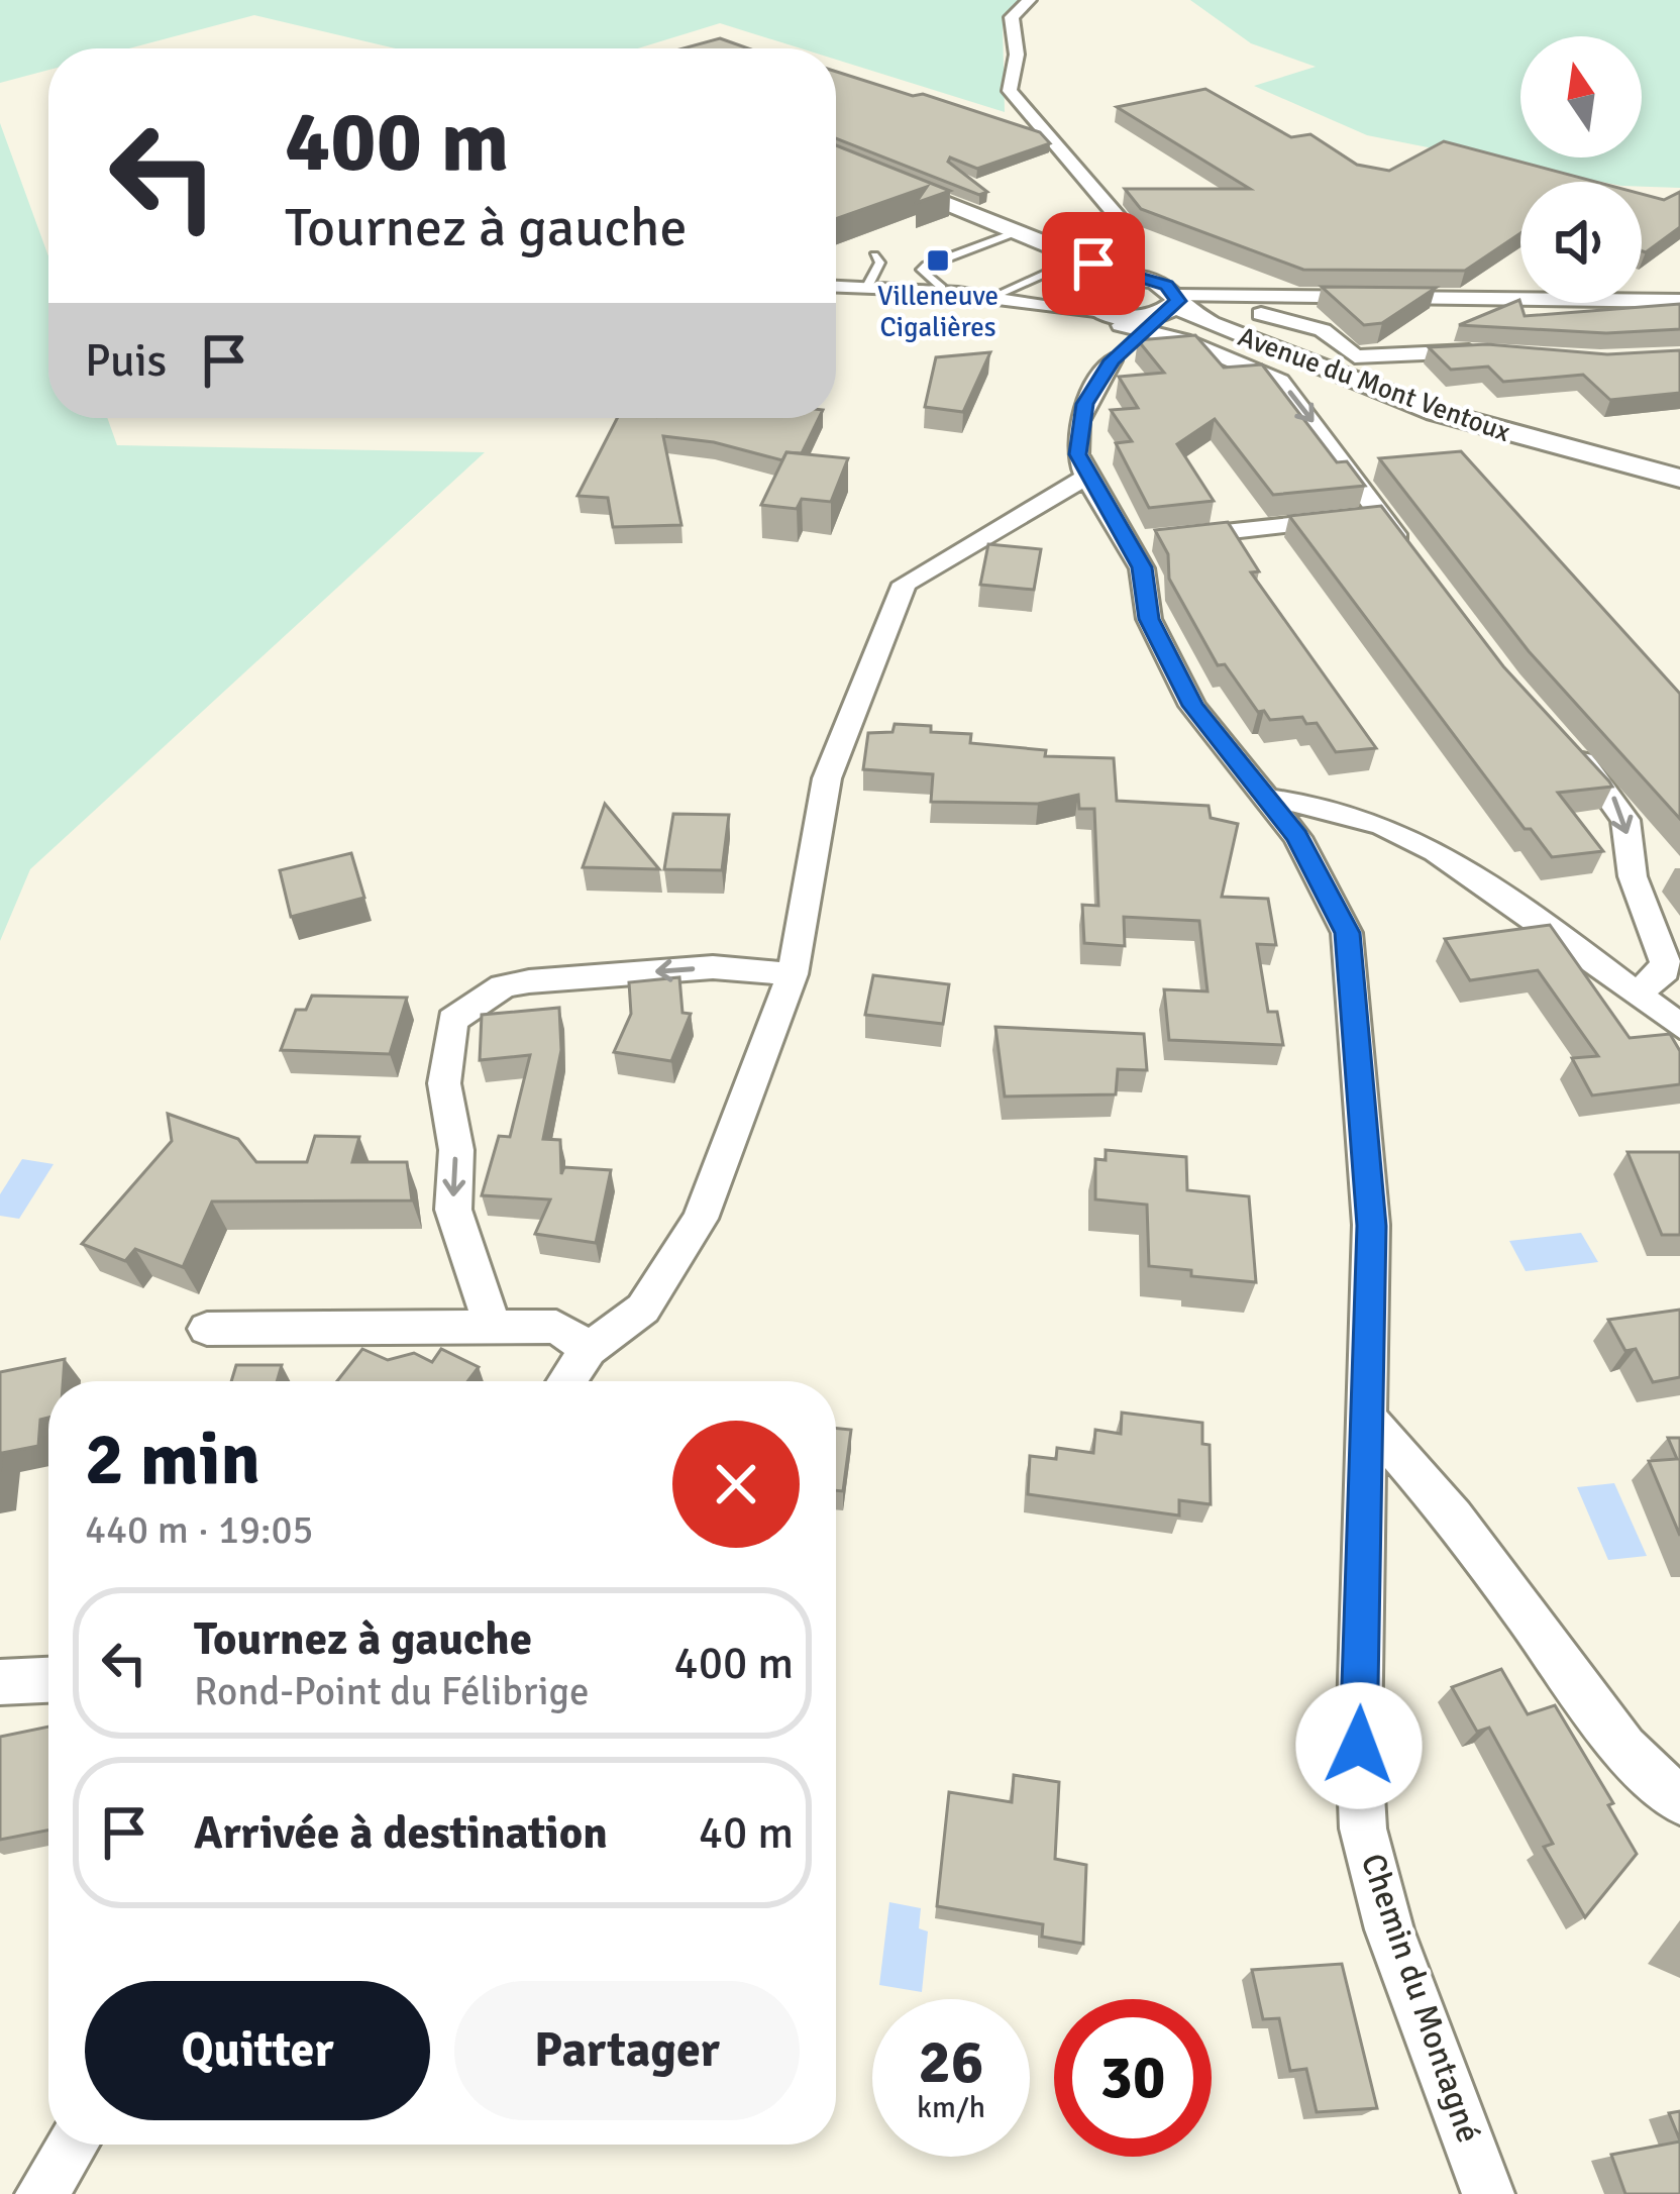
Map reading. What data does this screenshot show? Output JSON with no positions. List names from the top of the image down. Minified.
{"streets":{"street":["Avenue du Mont Ventoux","Chemin du Montagné"]},"crossings":[["Avenue du Mont Ventoux","Chemin du Montagné"]],"places":{"transit":["Villeneuve Cigalières"]},"north":"top","page":{"turn":["400 m","Tournez à gauche"],"then":"Puis","heading":["2 min","440 m · 19:05"],"list":[{"name":"Tournez à gauche","note":"Rond-Point du Félibrige","value":"400 m"},{"name":"Arrivée à destination","value":"40 m"}],"buttons":["Quitter","Partager"],"speed":"26 km/h","limit":"30"}}
